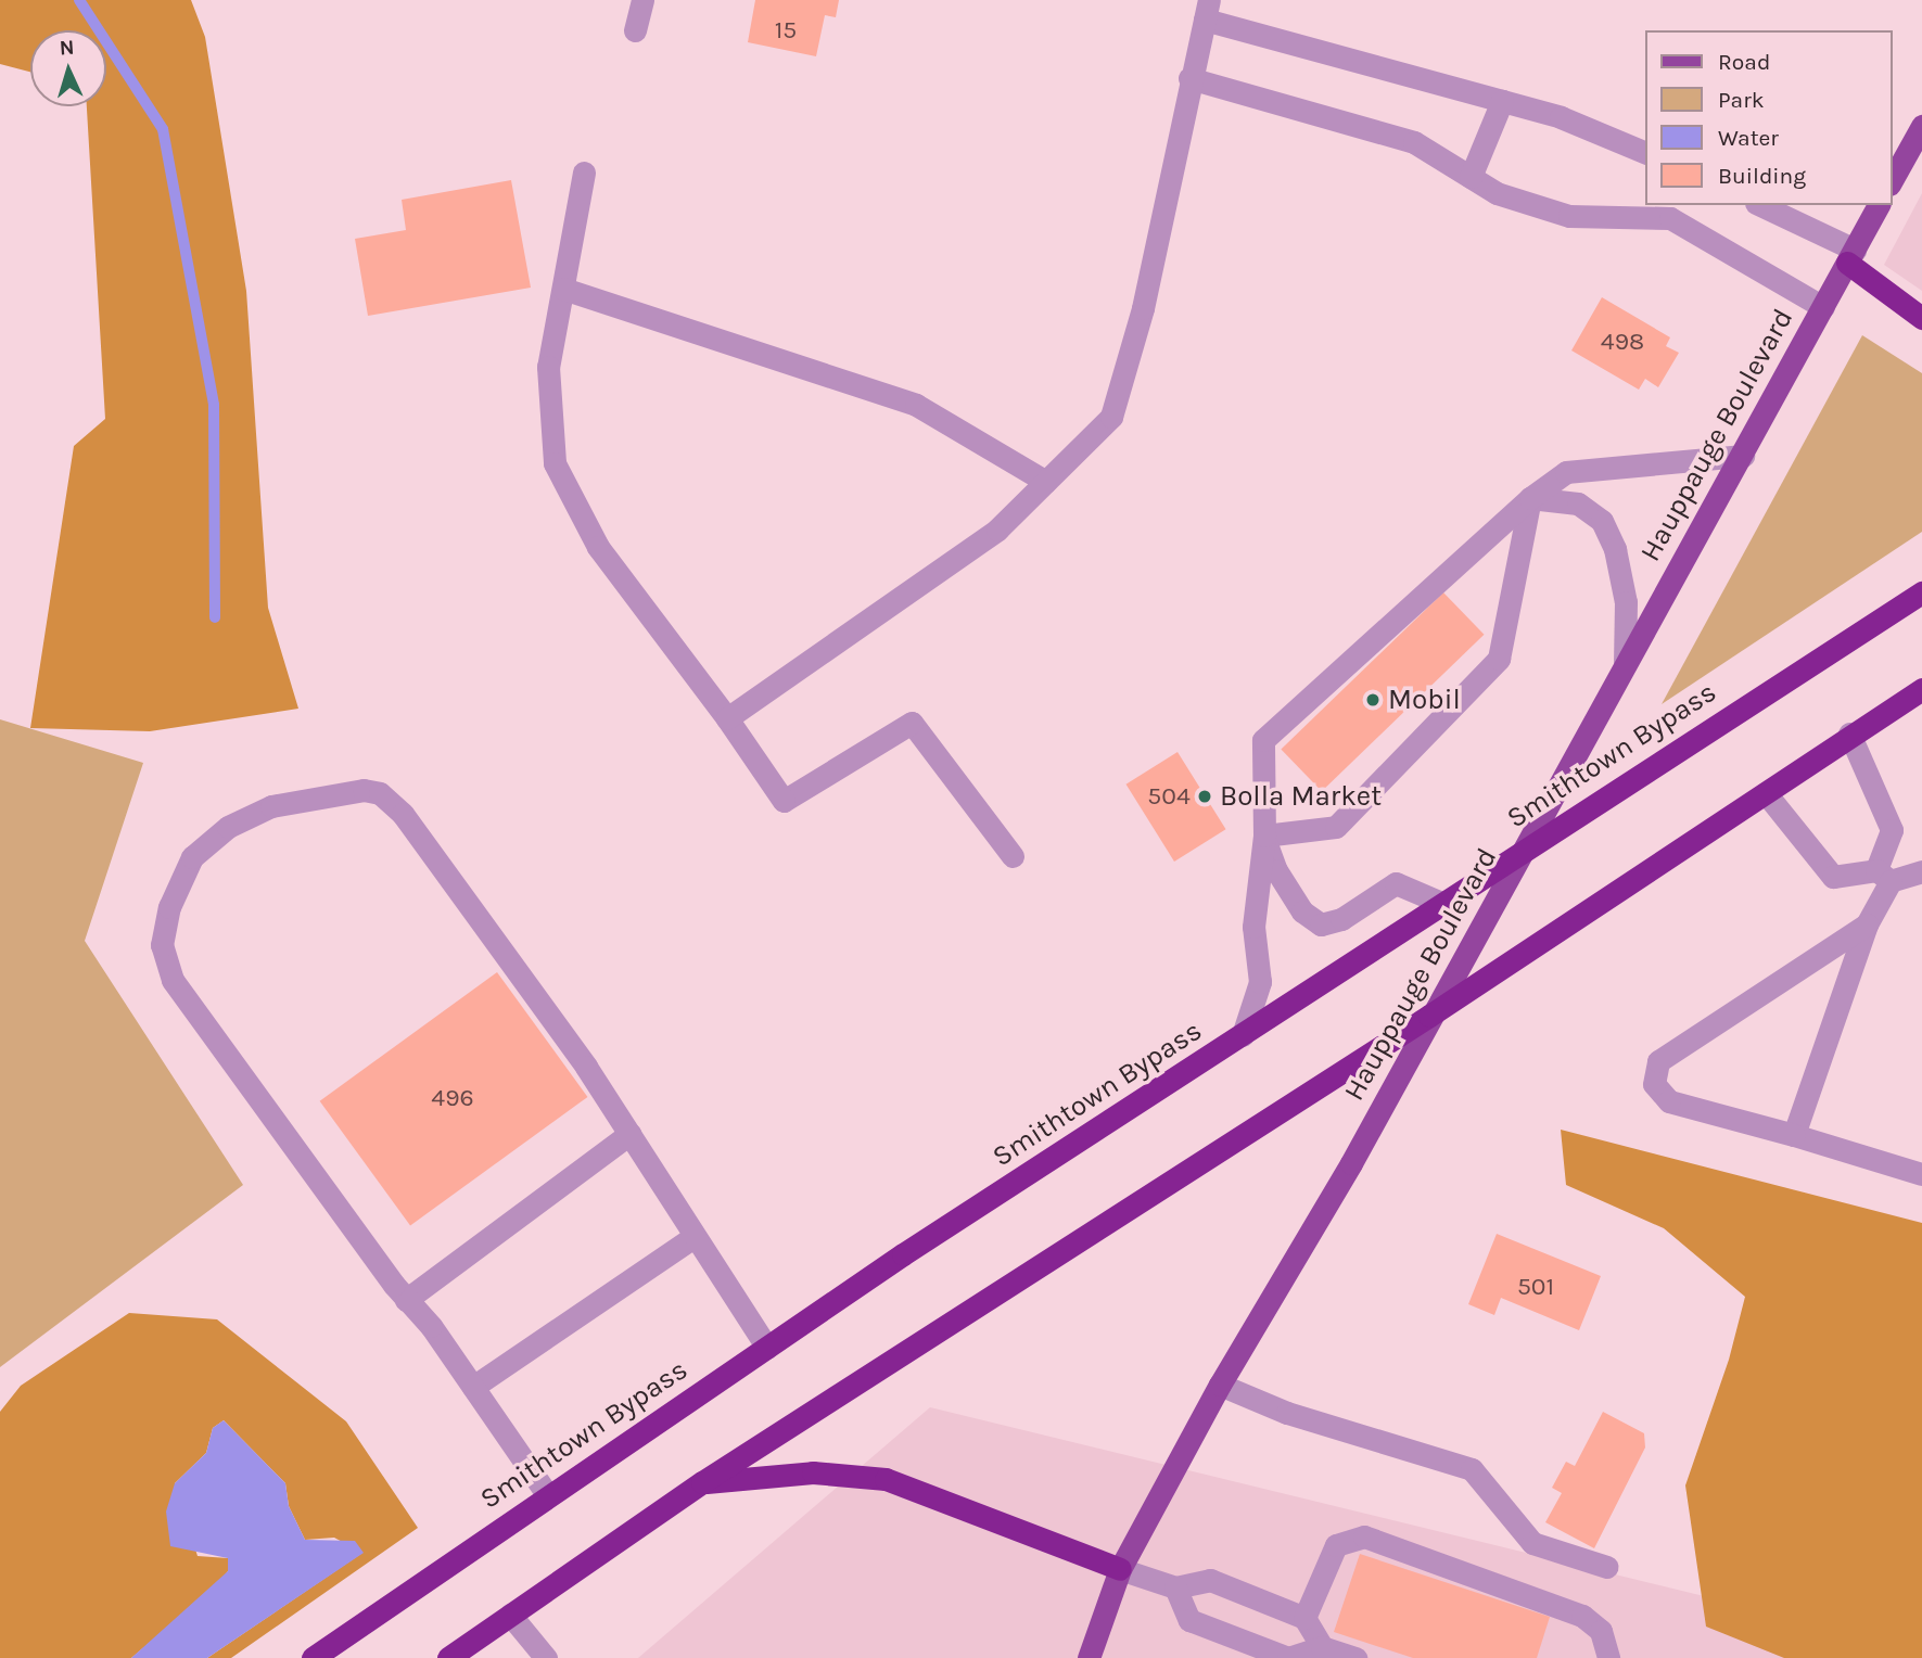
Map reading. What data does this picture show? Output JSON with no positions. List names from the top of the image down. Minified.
{"streets":{"highway":["Smithtown Bypass"],"main road":["Hauppauge Boulevard"]},"crossings":[["Hauppauge Boulevard","Smithtown Bypass"]],"places":["Mobil","Bolla Market"],"house_numbers":["15","498","504","496","501"],"legend":["Road","Park","Water","Building"],"north":"top"}
